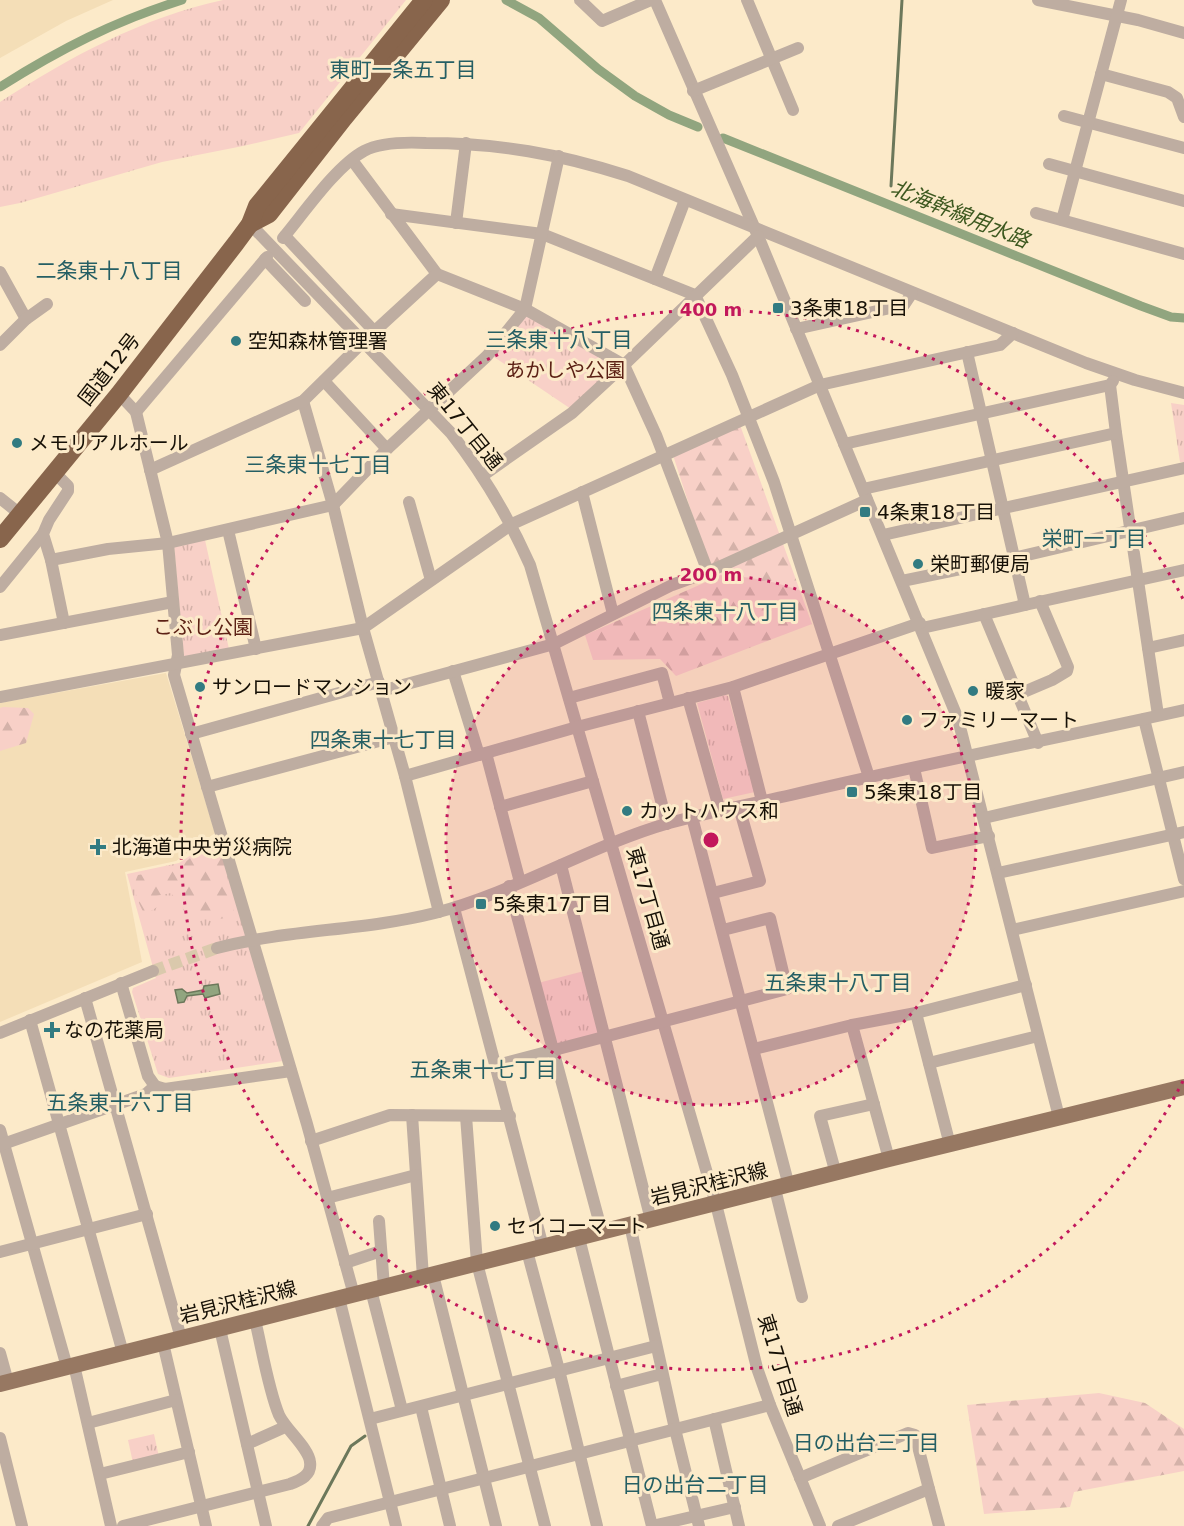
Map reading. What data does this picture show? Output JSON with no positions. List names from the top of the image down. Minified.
{"streets":{"highway":["国道12号"],"main road":["岩見沢桂沢線"],"street":["東17丁目通"]},"crossings":[["国道12号","東17丁目通"],["東17丁目通","岩見沢桂沢線"]],"districts":["東町一条五丁目","二条東十八丁目","三条東十八丁目","三条東十七丁目","栄町一丁目","四条東十八丁目","四条東十七丁目","五条東十八丁目","五条東十七丁目","五条東十六丁目","日の出台三丁目","日の出台二丁目"],"water":["北海幹線用水路"],"parks":["あかしや公園","こぶし公園"],"places":{"transit":["3条東18丁目","4条東18丁目","5条東18丁目","5条東17丁目"],"other":["空知森林管理署","メモリアルホール","栄町郵便局","サンロードマンション","暖家","ファミリーマート","カットハウス和","セイコーマート"],"health":["北海道中央労災病院","なの花薬局"]},"rings":["400 m","200 m"]}
